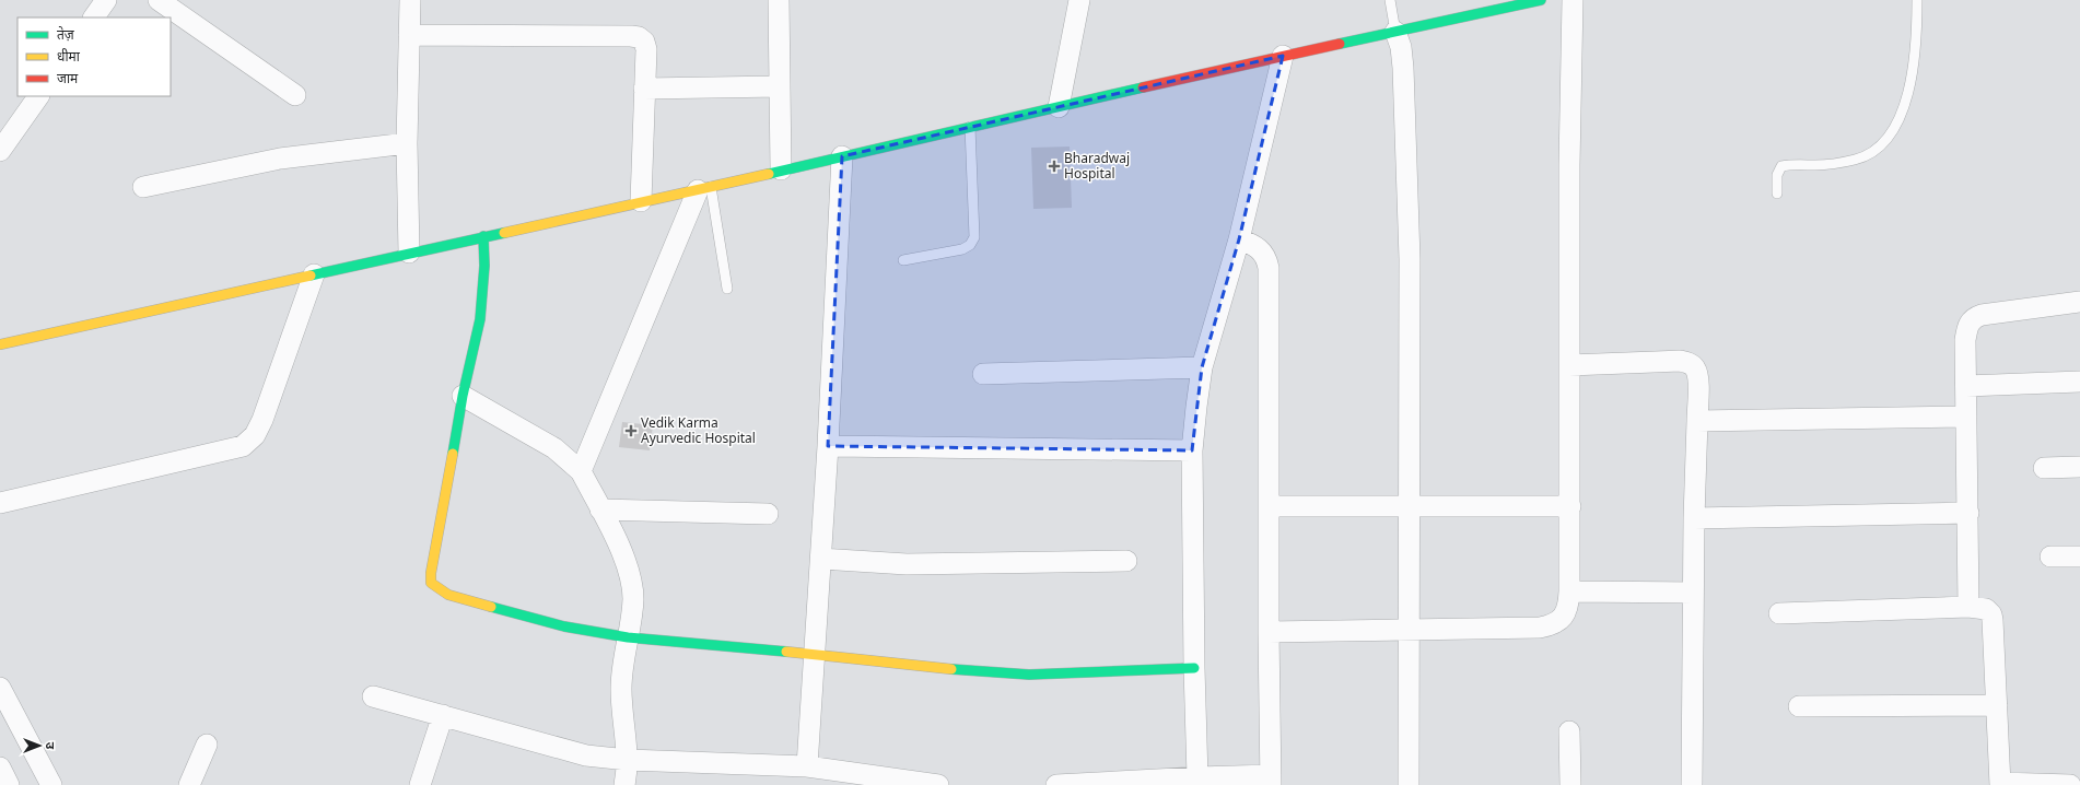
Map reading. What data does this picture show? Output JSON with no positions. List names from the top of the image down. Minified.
{"places":{"health":["Bharadwaj Hospital","Vedik Karma Ayurvedic Hospital"]},"legend":["तेज़","धीमा","जाम"],"north":"right"}
